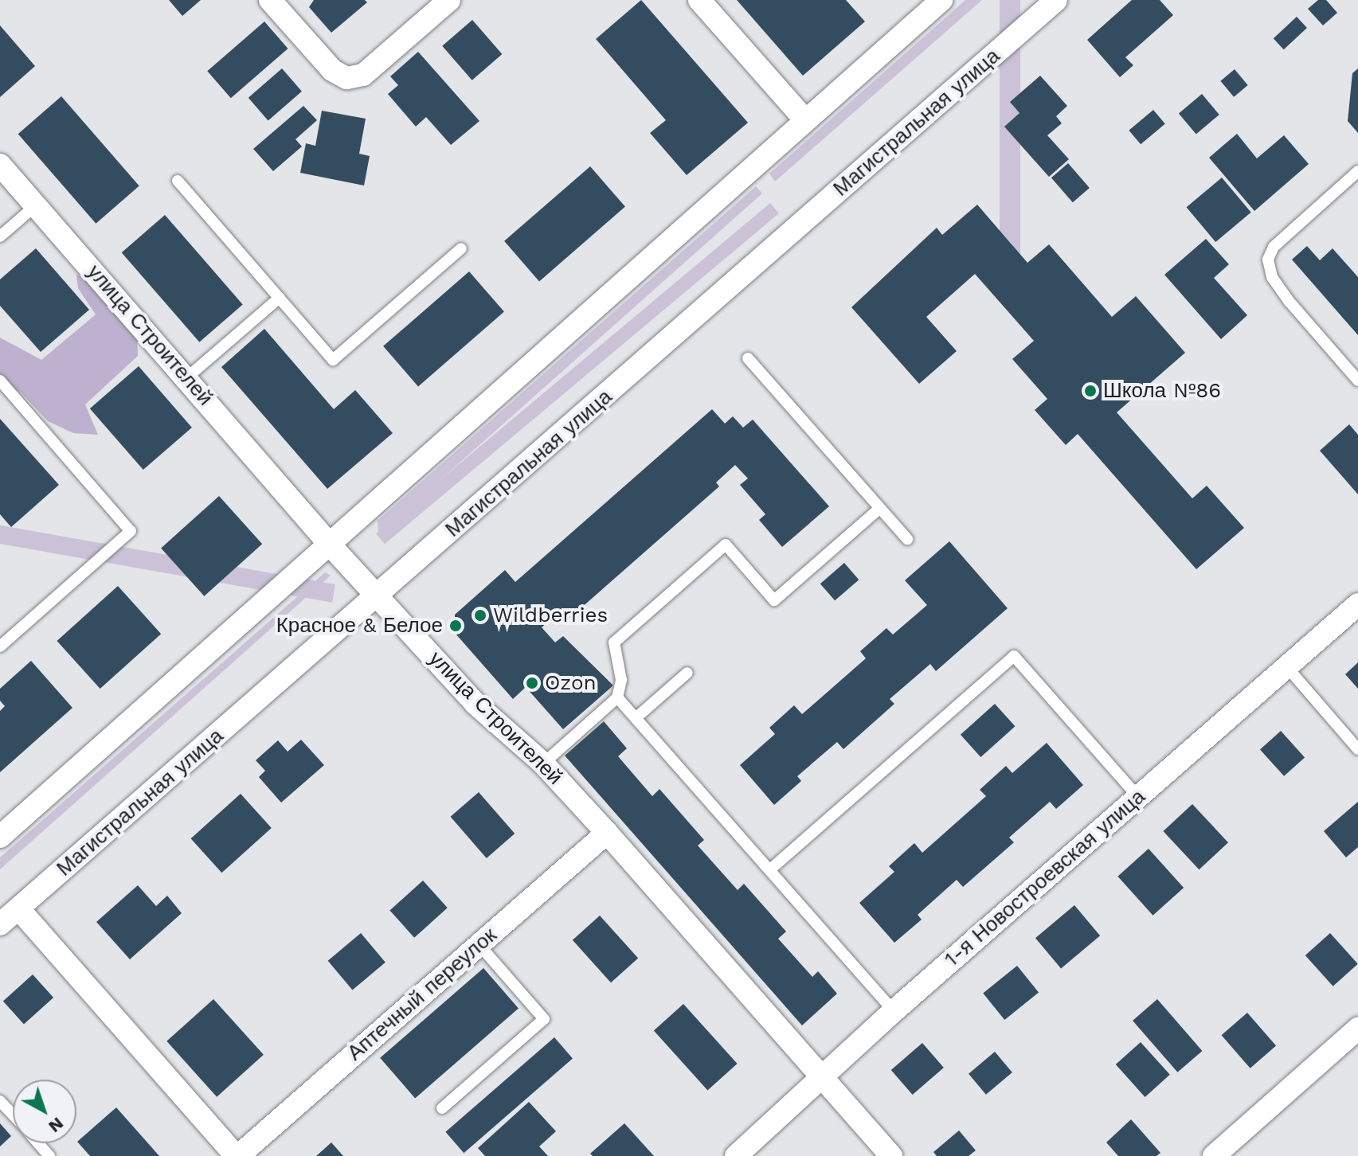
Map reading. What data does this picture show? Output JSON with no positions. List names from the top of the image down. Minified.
{"streets":{"street":["Магистральная улица","улица Строителей","1-я Новостроевская улица","Аптечный переулок"]},"crossings":[["Магистральная улица","улица Строителей"],["улица Строителей","1-я Новостроевская улица"],["улица Строителей","Аптечный переулок"]],"places":["Школа №86","Wildberries","Красное & Белое","Ozon"],"north":"bottom right"}
